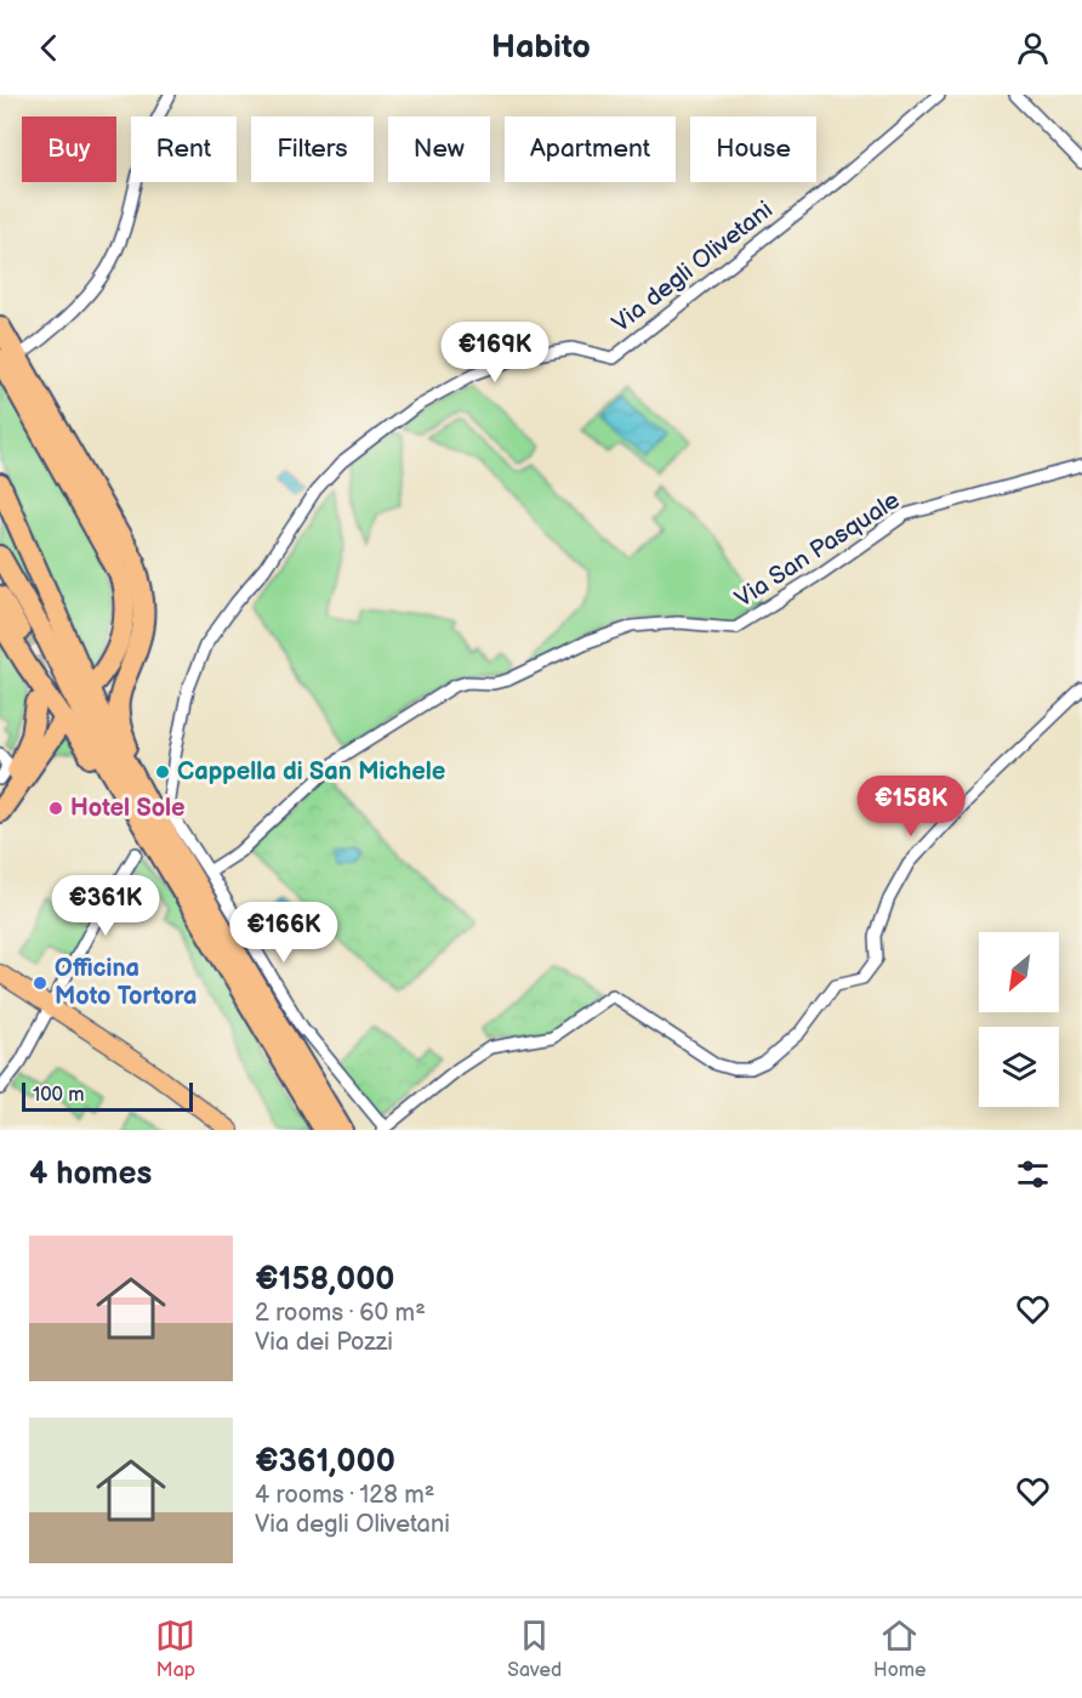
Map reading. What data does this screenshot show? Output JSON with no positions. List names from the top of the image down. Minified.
{"streets":{"street":["Via degli Olivetani","Via San Pasquale"]},"places":["Cappella di San Michele","Hotel Sole","Officina Moto Tortora"],"scale_bar":"100 m","north":"bottom left","page":{"header":"Habito","chip":["Buy","Rent","Filters","New","Apartment","House"],"price":["€169K","€158K","€361K","€166K"],"scale":"100 m","heading":"4 homes","list":[{"name":"€158,000","note":"2 rooms · 60 m² · Via dei Pozzi"},{"name":"€361,000","note":"4 rooms · 128 m² · Via degli Olivetani"}],"tabs":["Map","Saved","Home"]}}
